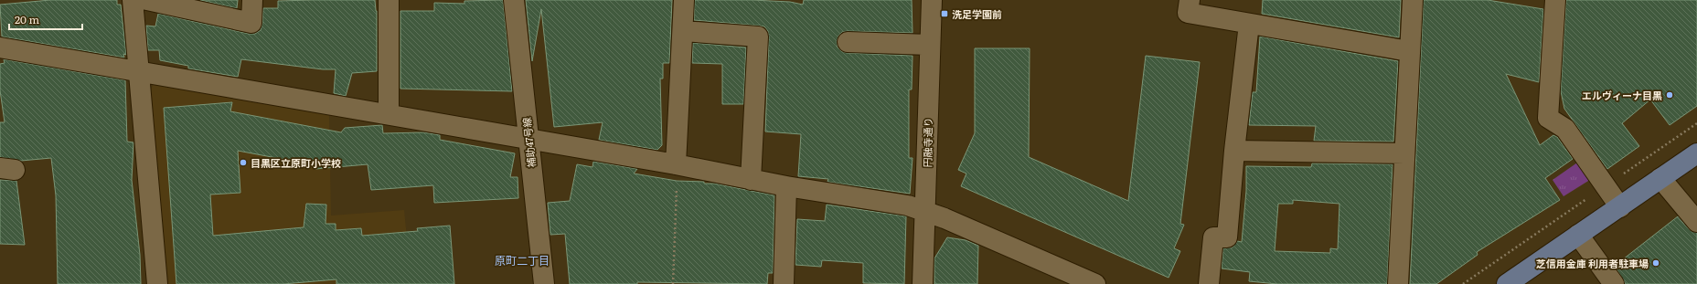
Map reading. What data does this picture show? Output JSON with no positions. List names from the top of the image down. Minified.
{"streets":{"street":["補助47号線","円融寺通り"]},"districts":["原町二丁目"],"places":{"transit":["洗足学園前"],"other":["エルヴィーナ目黒","目黒区立原町小学校","芝信用金庫 利用者駐車場"]},"scale_bar":"20 m"}
